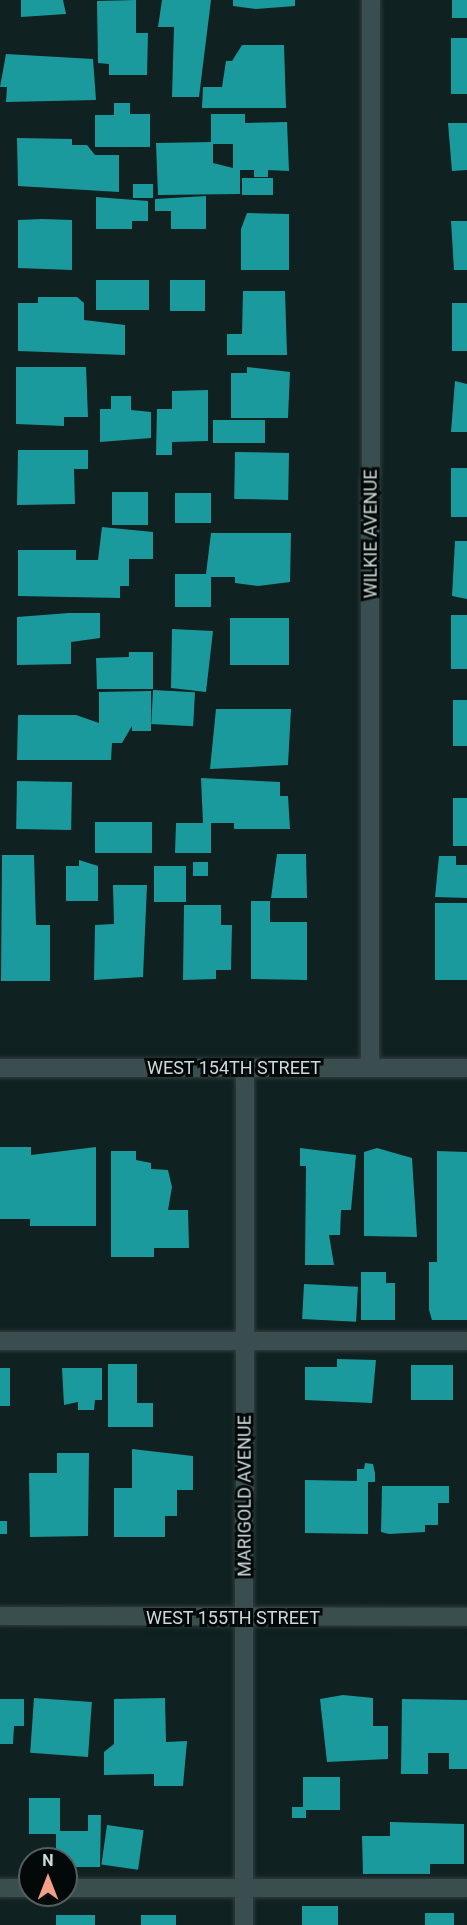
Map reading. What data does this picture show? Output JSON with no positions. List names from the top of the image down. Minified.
{"streets":{"street":["WILKIE AVENUE","WEST 154TH STREET","MARIGOLD AVENUE","WEST 155TH STREET"]},"crossings":[["WILKIE AVENUE","WEST 154TH STREET"],["WEST 154TH STREET","MARIGOLD AVENUE"],["MARIGOLD AVENUE","WEST 155TH STREET"]],"north":"top"}
